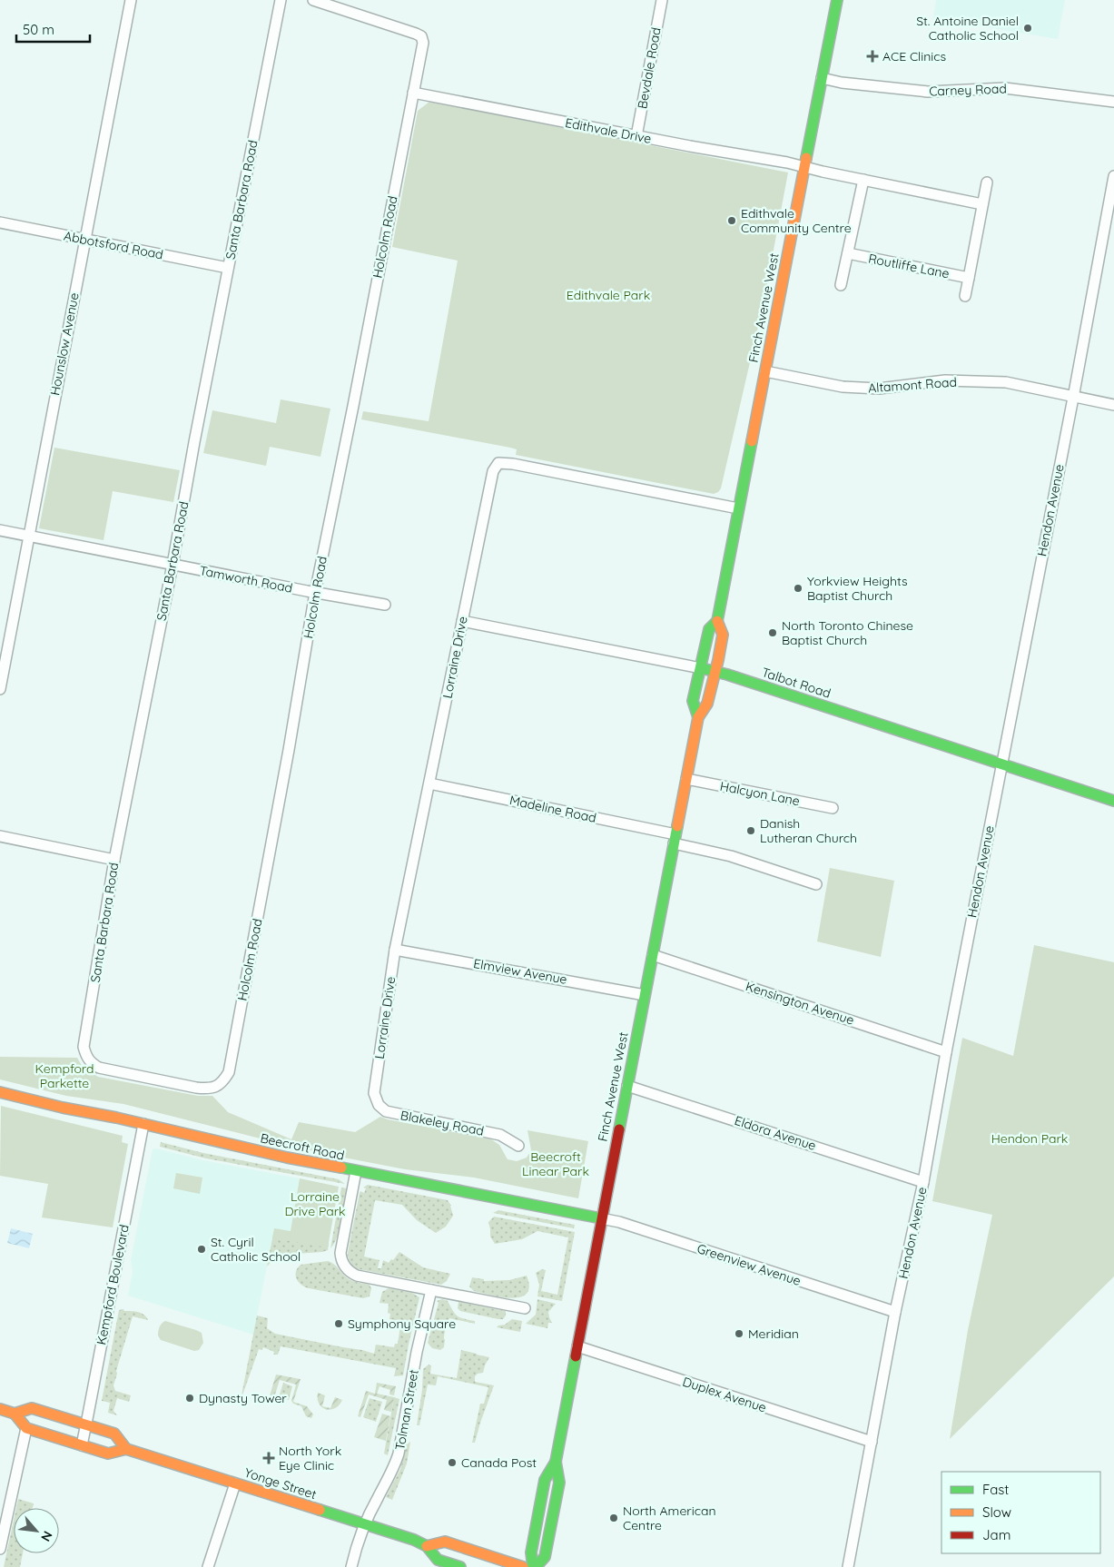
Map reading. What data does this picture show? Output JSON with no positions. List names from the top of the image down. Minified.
{"streets":{"main road":["Finch Avenue West","Talbot Road","Beecroft Road","Yonge Street"],"street":["Bevdale Road","Carney Road","Edithvale Drive","Santa Barbara Road","Holcolm Road","Abbotsford Road","Routliffe Lane","Hounslow Avenue","Altamont Road","Hendon Avenue","Tamworth Road","Lorraine Drive","Halcyon Lane","Madeline Road","Elmview Avenue","Kensington Avenue","Blakeley Road","Eldora Avenue","Greenview Avenue","Kempford Boulevard","Duplex Avenue","Tolman Street"]},"crossings":[["Bevdale Road","Edithvale Drive"],["Carney Road","Finch Avenue West"],["Edithvale Drive","Holcolm Road"],["Edithvale Drive","Finch Avenue West"],["Santa Barbara Road","Holcolm Road"],["Santa Barbara Road","Abbotsford Road"],["Santa Barbara Road","Tamworth Road"],["Holcolm Road","Tamworth Road"],["Abbotsford Road","Hounslow Avenue"],["Finch Avenue West","Altamont Road"],["Finch Avenue West","Lorraine Drive"],["Finch Avenue West","Talbot Road"],["Finch Avenue West","Halcyon Lane"],["Finch Avenue West","Madeline Road"],["Finch Avenue West","Elmview Avenue"],["Finch Avenue West","Kensington Avenue"],["Finch Avenue West","Eldora Avenue"],["Finch Avenue West","Beecroft Road"],["Finch Avenue West","Greenview Avenue"],["Finch Avenue West","Duplex Avenue"],["Hounslow Avenue","Tamworth Road"],["Altamont Road","Hendon Avenue"],["Hendon Avenue","Talbot Road"],["Hendon Avenue","Kensington Avenue"],["Hendon Avenue","Eldora Avenue"],["Hendon Avenue","Greenview Avenue"],["Hendon Avenue","Duplex Avenue"],["Lorraine Drive","Talbot Road"],["Lorraine Drive","Madeline Road"],["Lorraine Drive","Elmview Avenue"],["Lorraine Drive","Blakeley Road"],["Beecroft Road","Greenview Avenue"],["Beecroft Road","Kempford Boulevard"],["Kempford Boulevard","Yonge Street"],["Tolman Street","Yonge Street"]],"parks":["Edithvale Park","Kempford Parkette","Hendon Park","Beecroft Linear Park","Lorraine Drive Park"],"places":{"other":["St. Antoine Daniel Catholic School","Edithvale Community Centre","Yorkview Heights Baptist Church","North Toronto Chinese Baptist Church","Danish Lutheran Church","St. Cyril Catholic School","Symphony Square","Meridian","Dynasty Tower","Canada Post","North American Centre"],"health":["ACE Clinics","North York Eye Clinic"]},"legend":["Fast","Slow","Jam"],"scale_bar":"50 m","north":"bottom right"}
